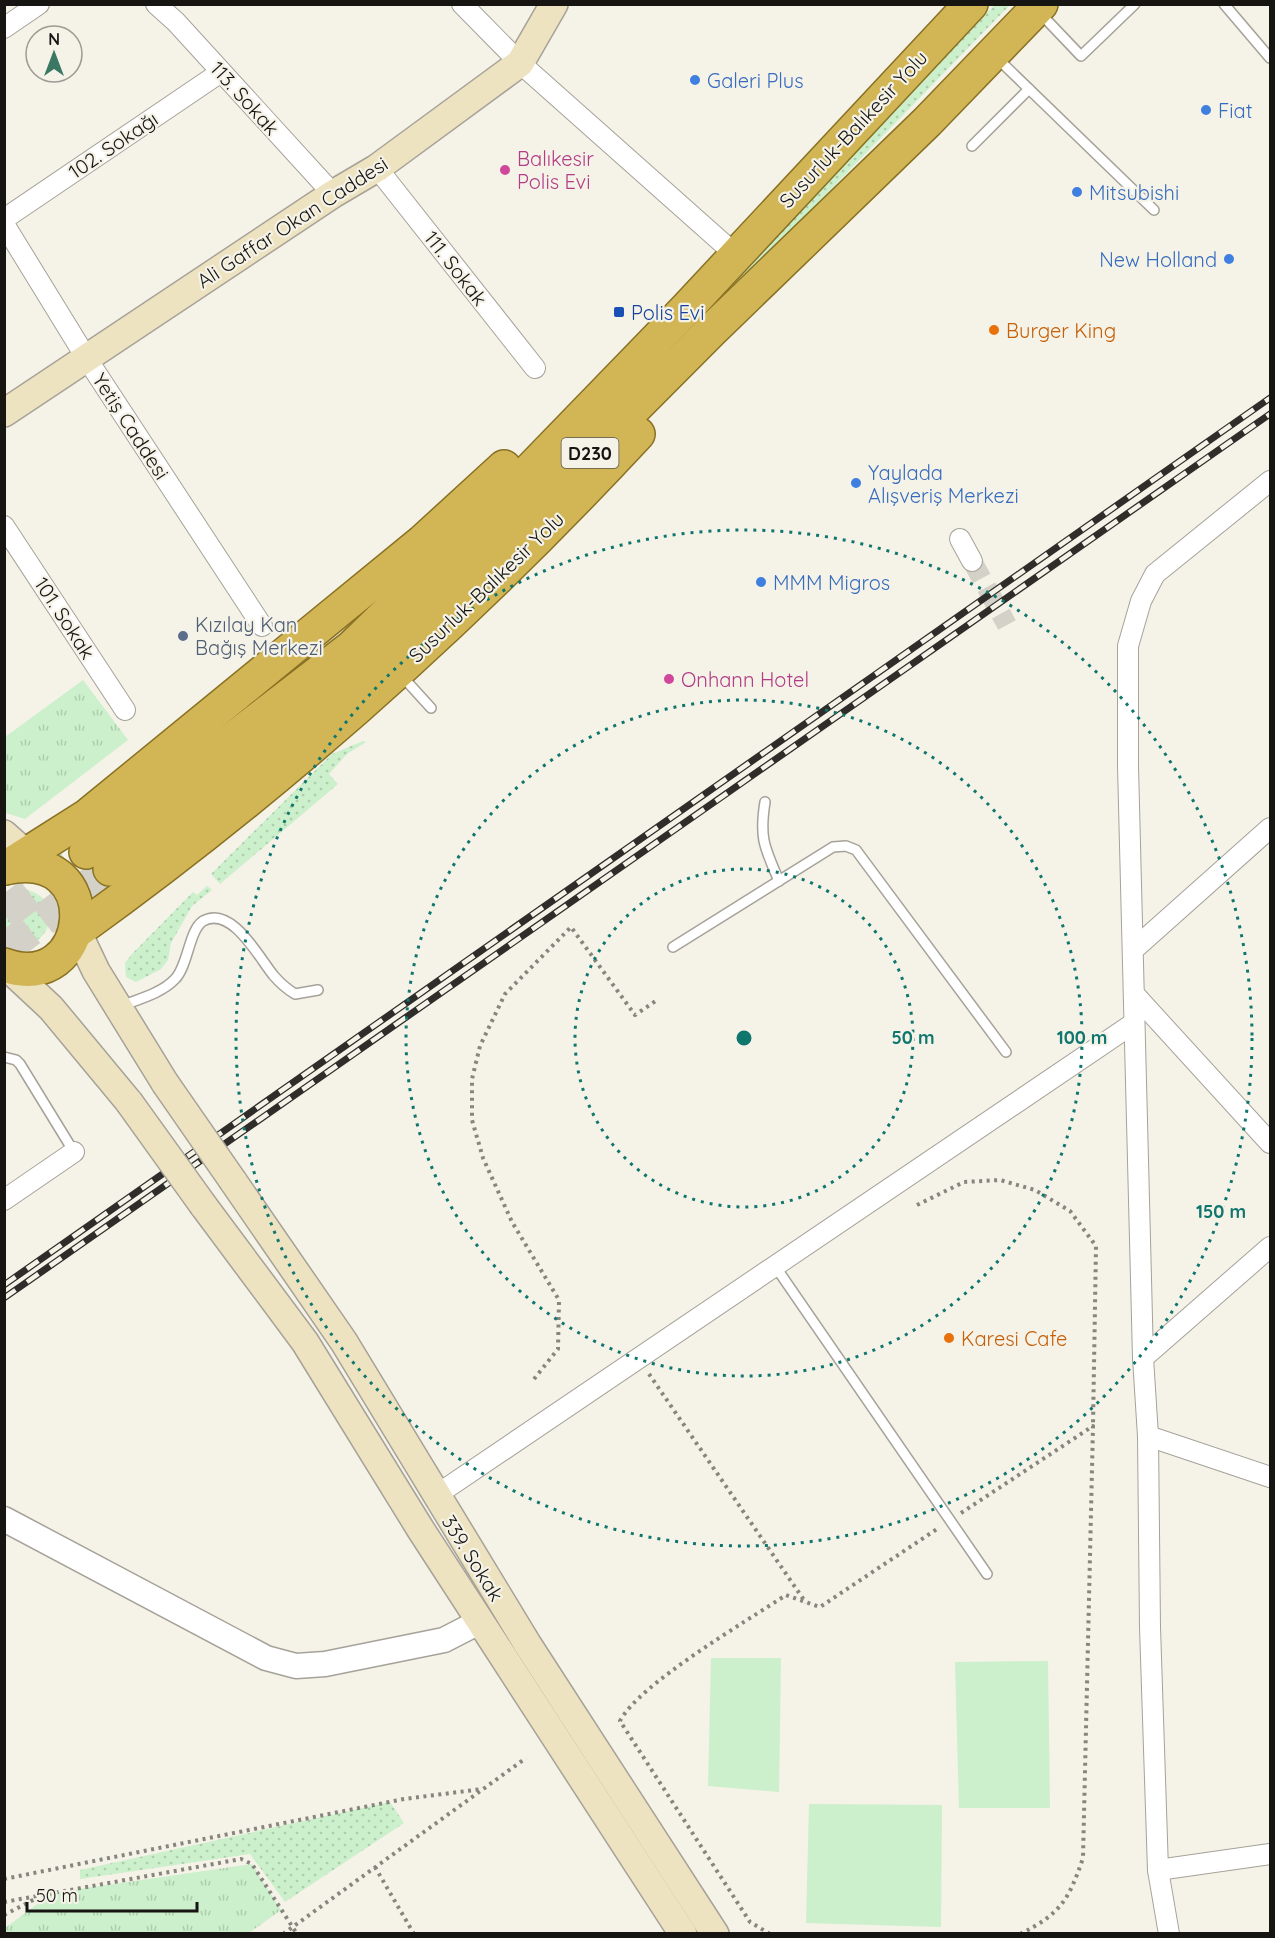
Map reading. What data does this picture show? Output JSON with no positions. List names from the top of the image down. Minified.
{"streets":{"highway":["Susurluk-Balıkesir Yolu","D230"],"main road":["Ali Gaffar Okan Caddesi","339. Sokak"],"street":["113. Sokak","102. Sokağı","111. Sokak","Yetiş Caddesi","101. Sokak"]},"crossings":[["113. Sokak","102. Sokağı"],["113. Sokak","Ali Gaffar Okan Caddesi"],["Susurluk-Balıkesir Yolu","339. Sokak"],["Ali Gaffar Okan Caddesi","111. Sokak"],["Ali Gaffar Okan Caddesi","Yetiş Caddesi"]],"places":{"other":["Galeri Plus","Fiat","Balıkesir Polis Evi","Mitsubishi","New Holland","Burger King","Yaylada Alışveriş Merkezi","MMM Migros","Kızılay Kan Bağış Merkezi","Onhann Hotel","Karesi Cafe"],"transit":["Polis Evi"]},"scale_bar":"50 m","north":"top","rings":["50 m","100 m","150 m"]}
